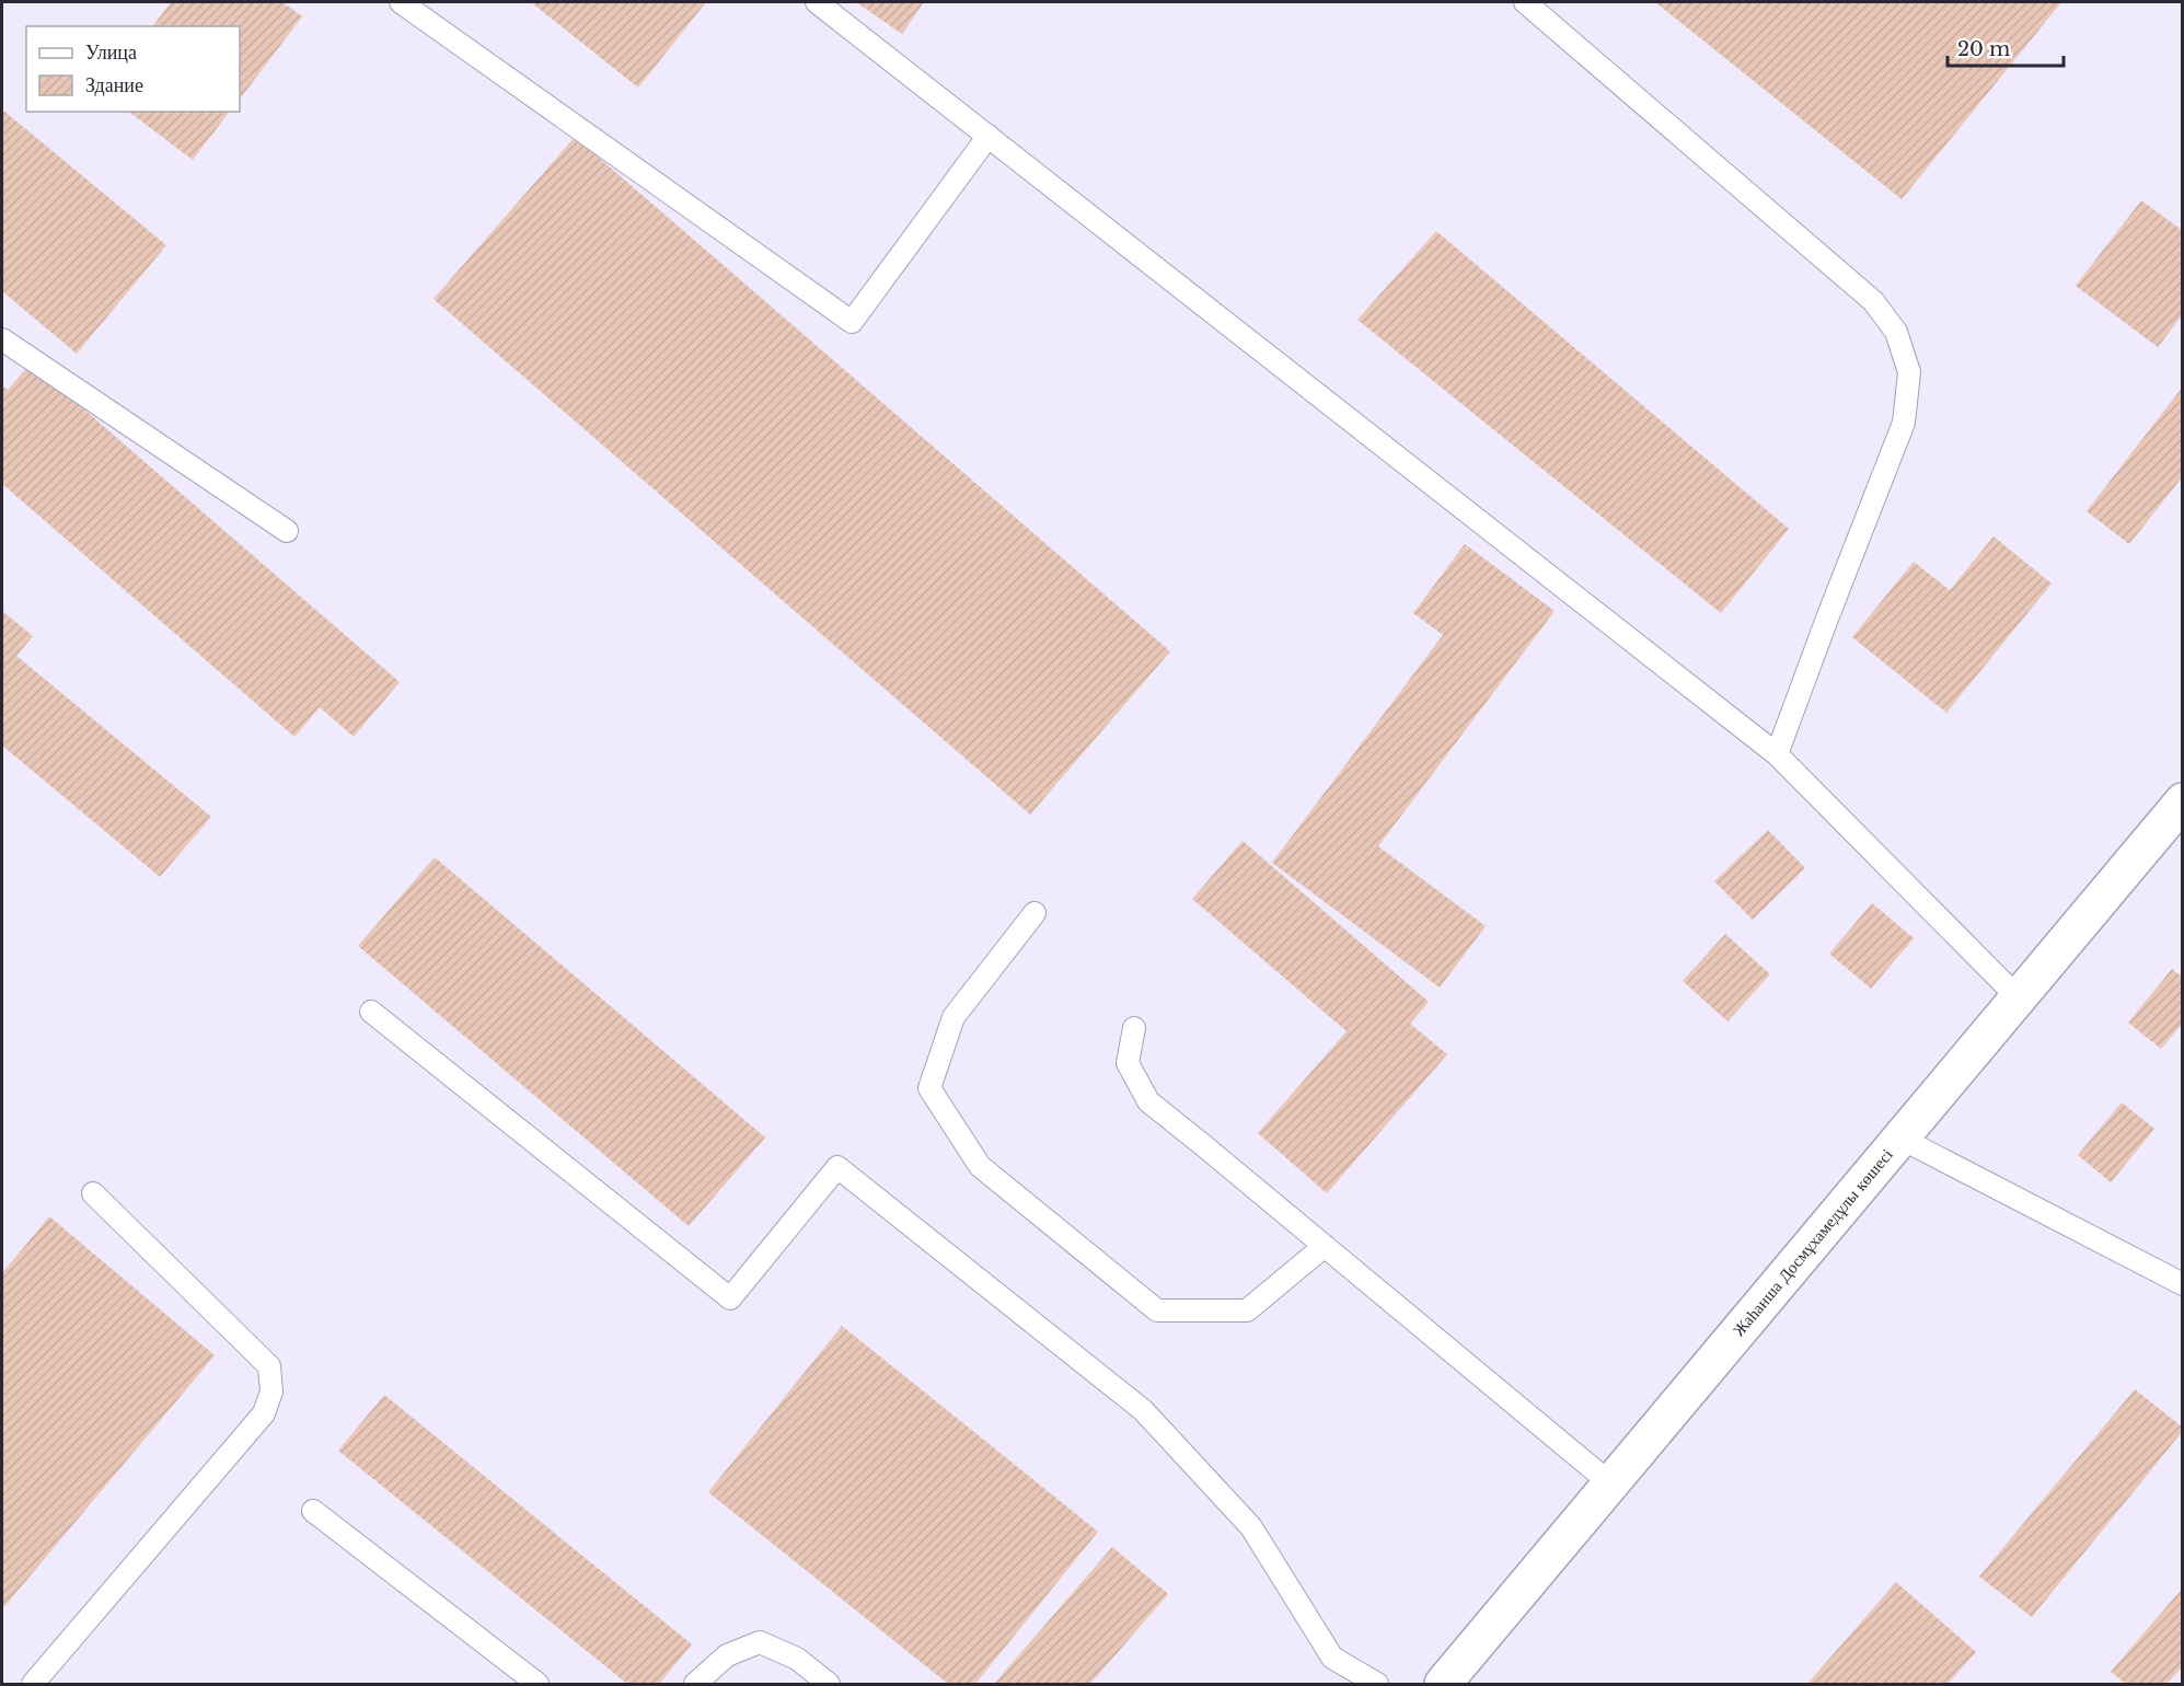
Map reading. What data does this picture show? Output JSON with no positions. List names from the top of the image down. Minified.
{"streets":{"street":["Жаһанша Досмұхамедұлы көшесі"]},"legend":["Улица","Здание"],"scale_bar":"20 m"}
